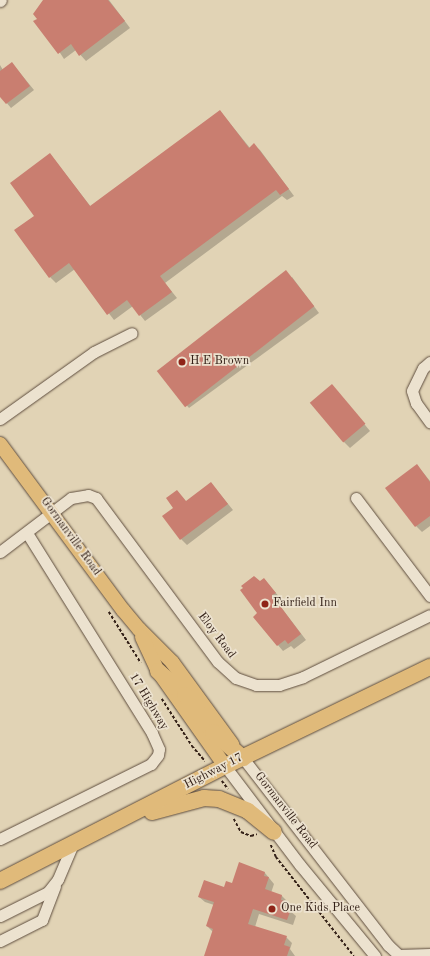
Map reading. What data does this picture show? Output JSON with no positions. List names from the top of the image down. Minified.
{"streets":{"highway":["Highway 17"],"main road":["Gormanville Road"],"street":["Eloy Road","17 Highway"]},"crossings":[["Gormanville Road","Eloy Road"],["Gormanville Road","Highway 17"],["Eloy Road","17 Highway"]],"places":["H E Brown","Fairfield Inn","One Kids Place"]}
